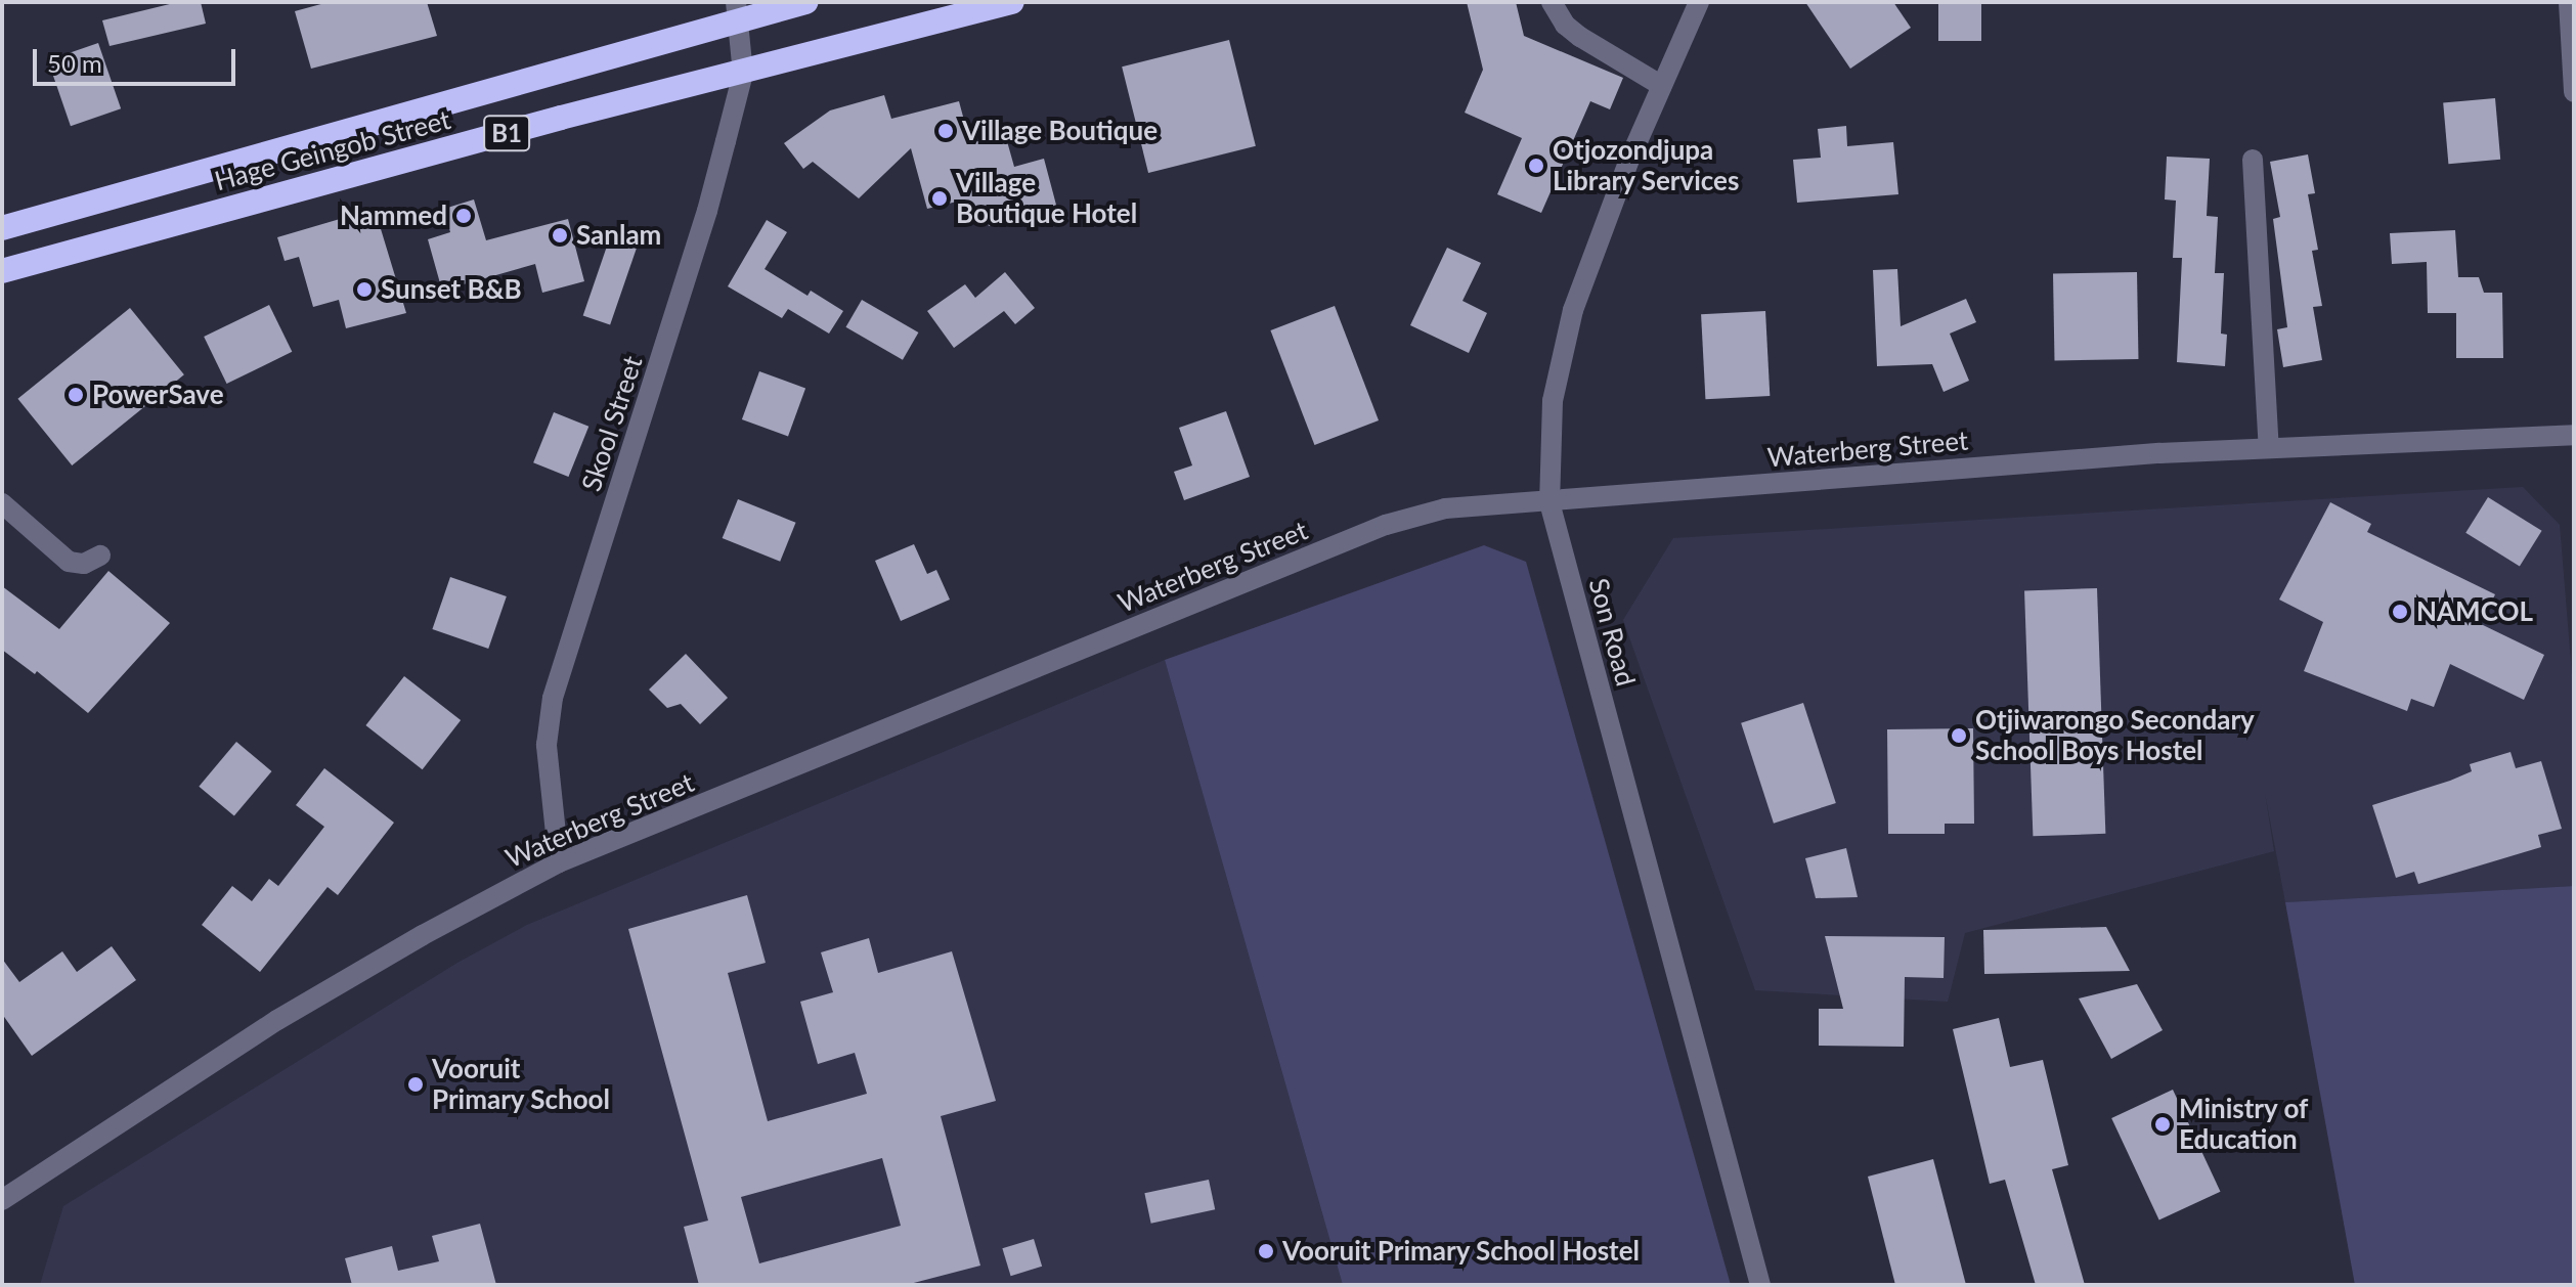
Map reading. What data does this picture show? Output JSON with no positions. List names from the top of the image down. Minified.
{"streets":{"highway":["B1","Hage Geingob Street"],"street":["Skool Street","Waterberg Street","Son Road"]},"crossings":[["Hage Geingob Street","Skool Street"],["Skool Street","Waterberg Street"],["Waterberg Street","Son Road"]],"places":["Village Boutique","Otjozondjupa Library Services","Village Boutique Hotel","Nammed","Sanlam","Sunset B&B","PowerSave","NAMCOL","Otjiwarongo Secondary School Boys Hostel","Vooruit Primary School","Ministry of Education","Vooruit Primary School Hostel"],"scale_bar":"50 m"}
